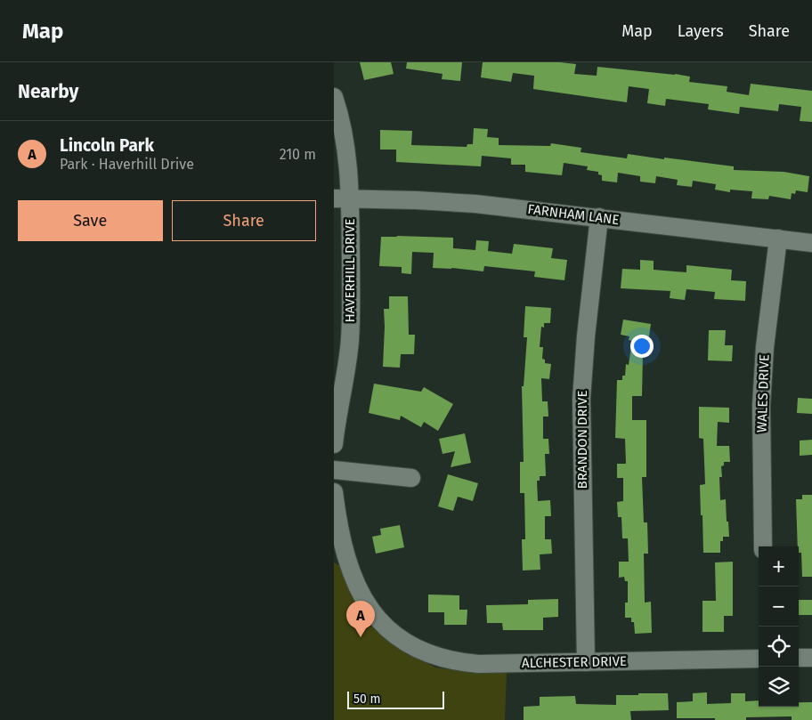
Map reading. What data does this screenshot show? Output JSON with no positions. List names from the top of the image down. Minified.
{"streets":{"street":["FARNHAM LANE","HAVERHILL DRIVE","WALES DRIVE","BRANDON DRIVE","ALCHESTER DRIVE"]},"crossings":[["FARNHAM LANE","HAVERHILL DRIVE"],["FARNHAM LANE","WALES DRIVE"],["FARNHAM LANE","BRANDON DRIVE"],["BRANDON DRIVE","ALCHESTER DRIVE"]],"scale_bar":"50 m","page":{"header":"Map","nav":["Map","Layers","Share"],"heading":"Nearby","list":[{"mark":"A","name":"Lincoln Park","note":"Park · Haverhill Drive","value":"210 m"}],"buttons":["Save","Share"],"map_buttons":["+","−"],"pins":"A","scale":"50 m"}}
